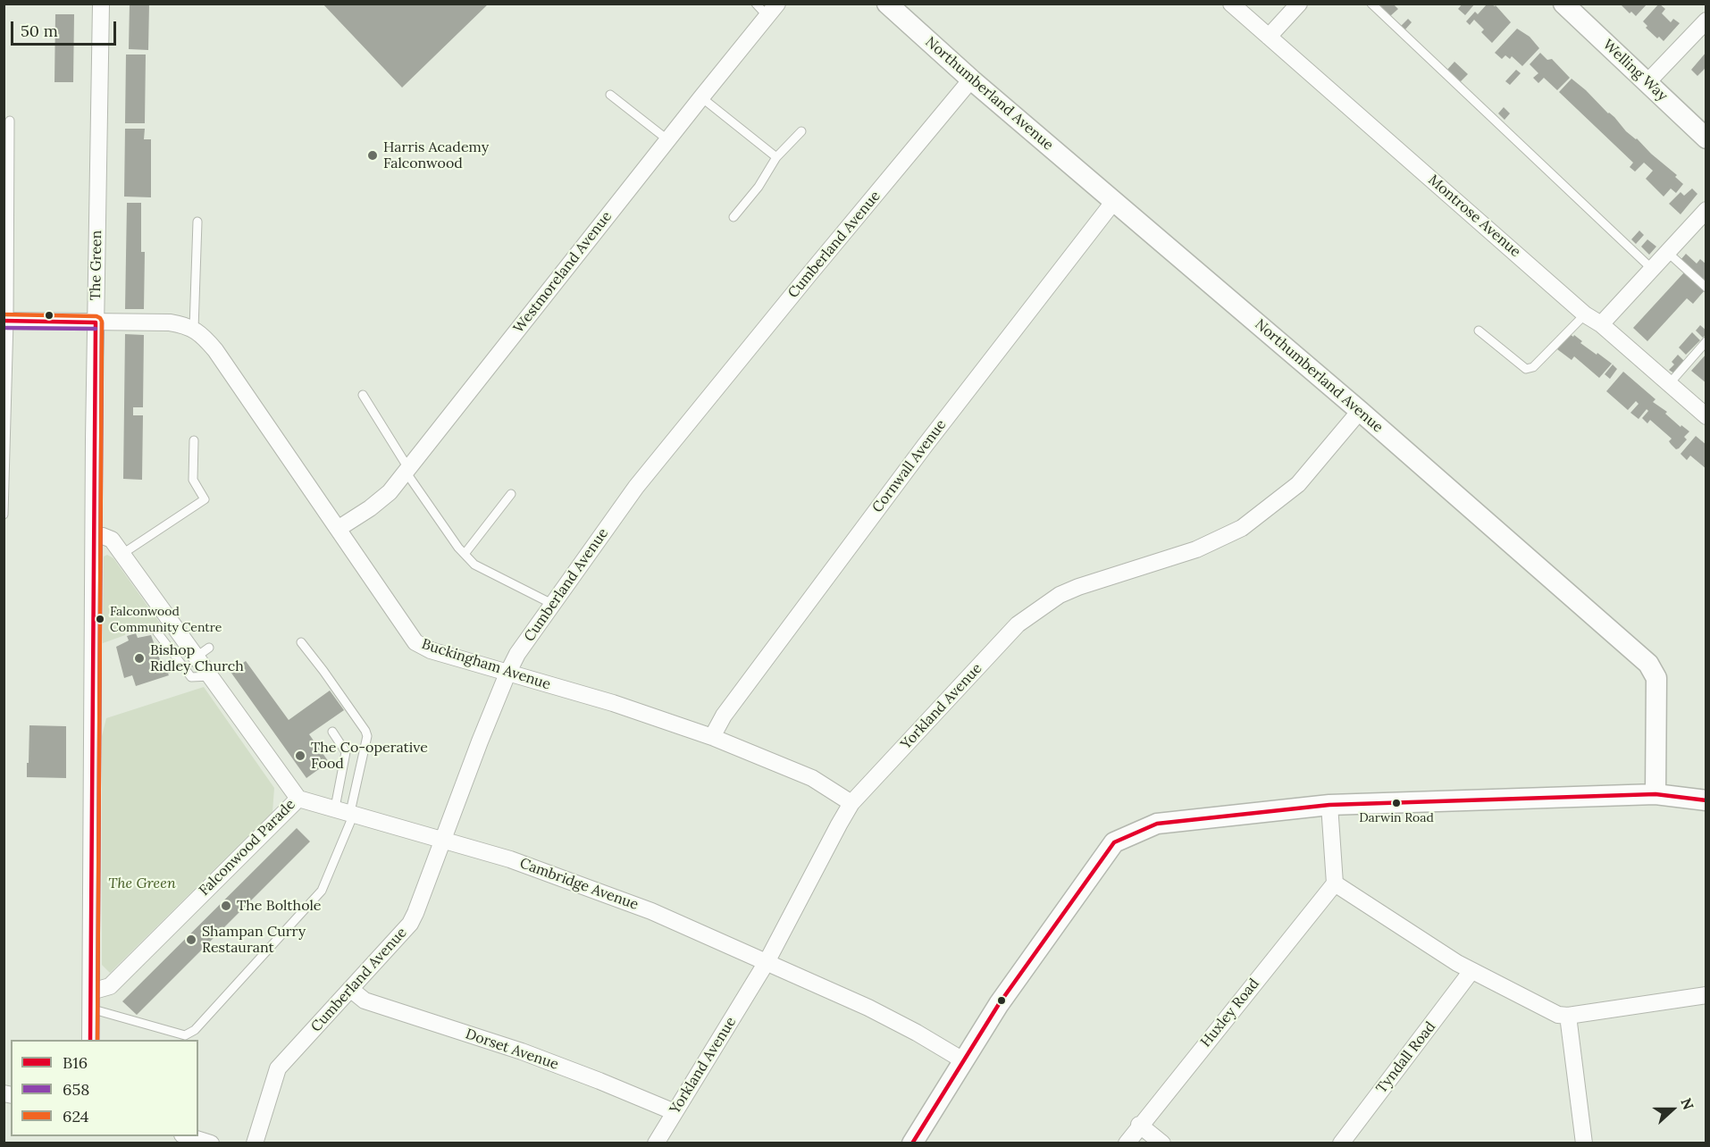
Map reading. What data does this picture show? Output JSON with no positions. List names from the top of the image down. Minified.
{"streets":{"street":["Welling Way","Northumberland Avenue","Montrose Avenue","Cumberland Avenue","The Green","Westmoreland Avenue","Cornwall Avenue","Buckingham Avenue","Yorkland Avenue","Falconwood Parade","Cambridge Avenue","Huxley Road","Dorset Avenue","Tyndall Road"]},"crossings":[["Northumberland Avenue","Cumberland Avenue"],["Northumberland Avenue","Cornwall Avenue"],["Northumberland Avenue","Yorkland Avenue"],["Cumberland Avenue","Buckingham Avenue"],["Cumberland Avenue","Cambridge Avenue"],["Cumberland Avenue","Dorset Avenue"],["The Green","Falconwood Parade"],["Westmoreland Avenue","Buckingham Avenue"],["Cornwall Avenue","Buckingham Avenue"],["Buckingham Avenue","Yorkland Avenue"],["Yorkland Avenue","Cambridge Avenue"],["Yorkland Avenue","Dorset Avenue"],["Falconwood Parade","Cambridge Avenue"]],"parks":["The Green"],"places":["Harris Academy Falconwood","Falconwood Community Centre","Bishop Ridley Church","The Co-operative Food","Darwin Road","The Bolthole","Shampan Curry Restaurant"],"lines":["transit line 624","transit line B16","transit line 658"],"legend":["B16","658","624"],"scale_bar":"50 m","north":"right"}
